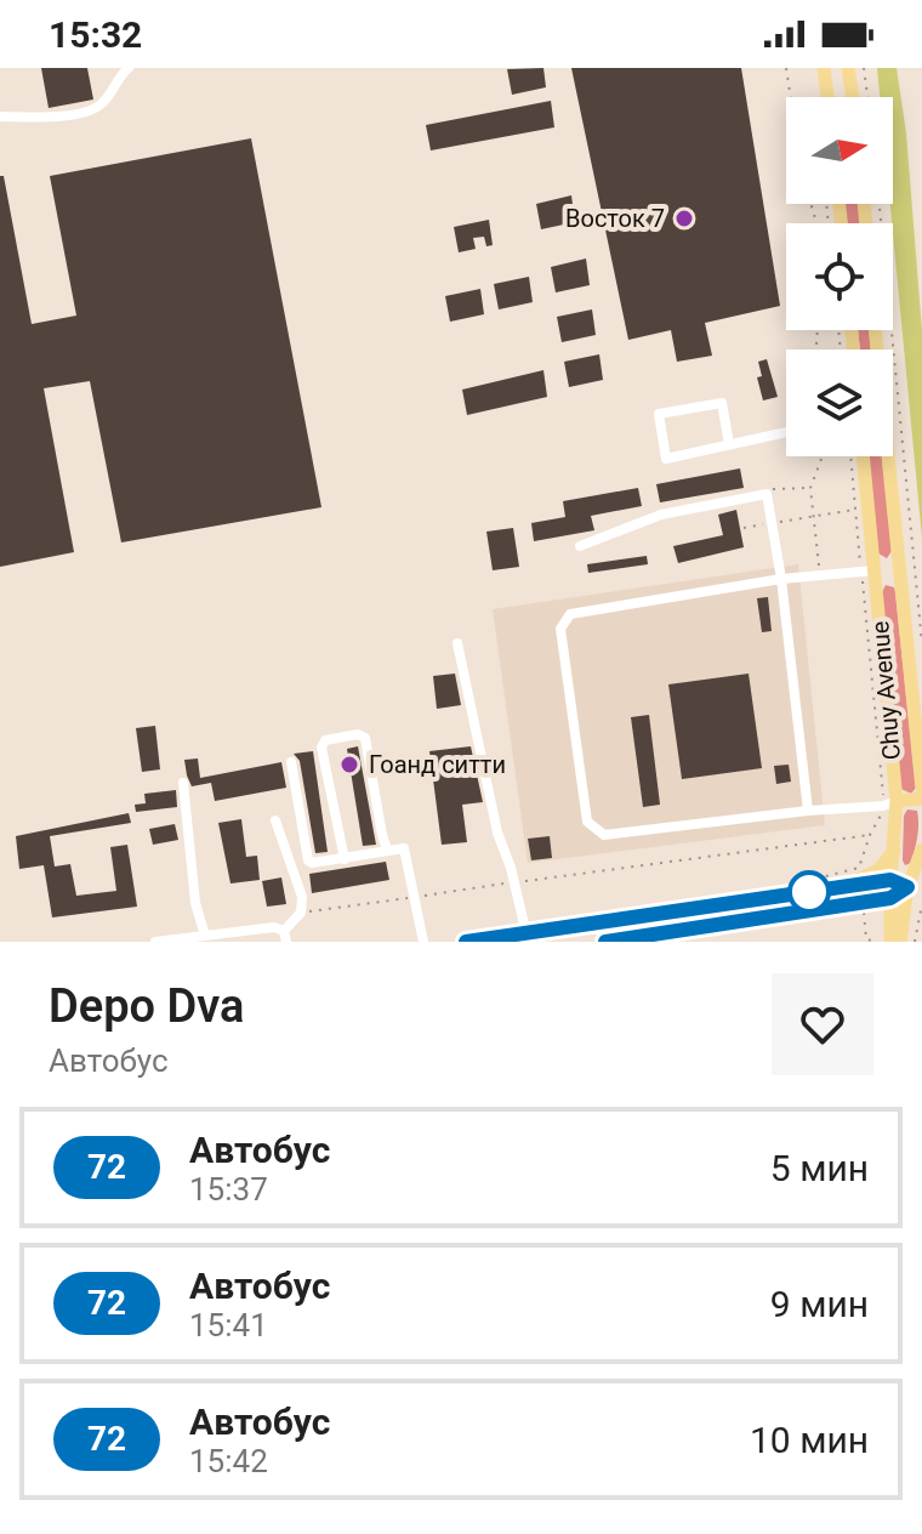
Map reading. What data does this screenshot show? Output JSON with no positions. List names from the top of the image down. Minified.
{"streets":{"main road":["Chuy Avenue"]},"places":["Восток 7","Гоанд ситти"],"lines":["bus line 72"],"north":"right","page":{"status":"15:32","heading":["Depo Dva","Автобус"],"list":[{"mark":"72","name":"Автобус","note":"15:37","value":"5 мин"},{"mark":"72","name":"Автобус","note":"15:41","value":"9 мин"},{"mark":"72","name":"Автобус","note":"15:42","value":"10 мин"}]}}
